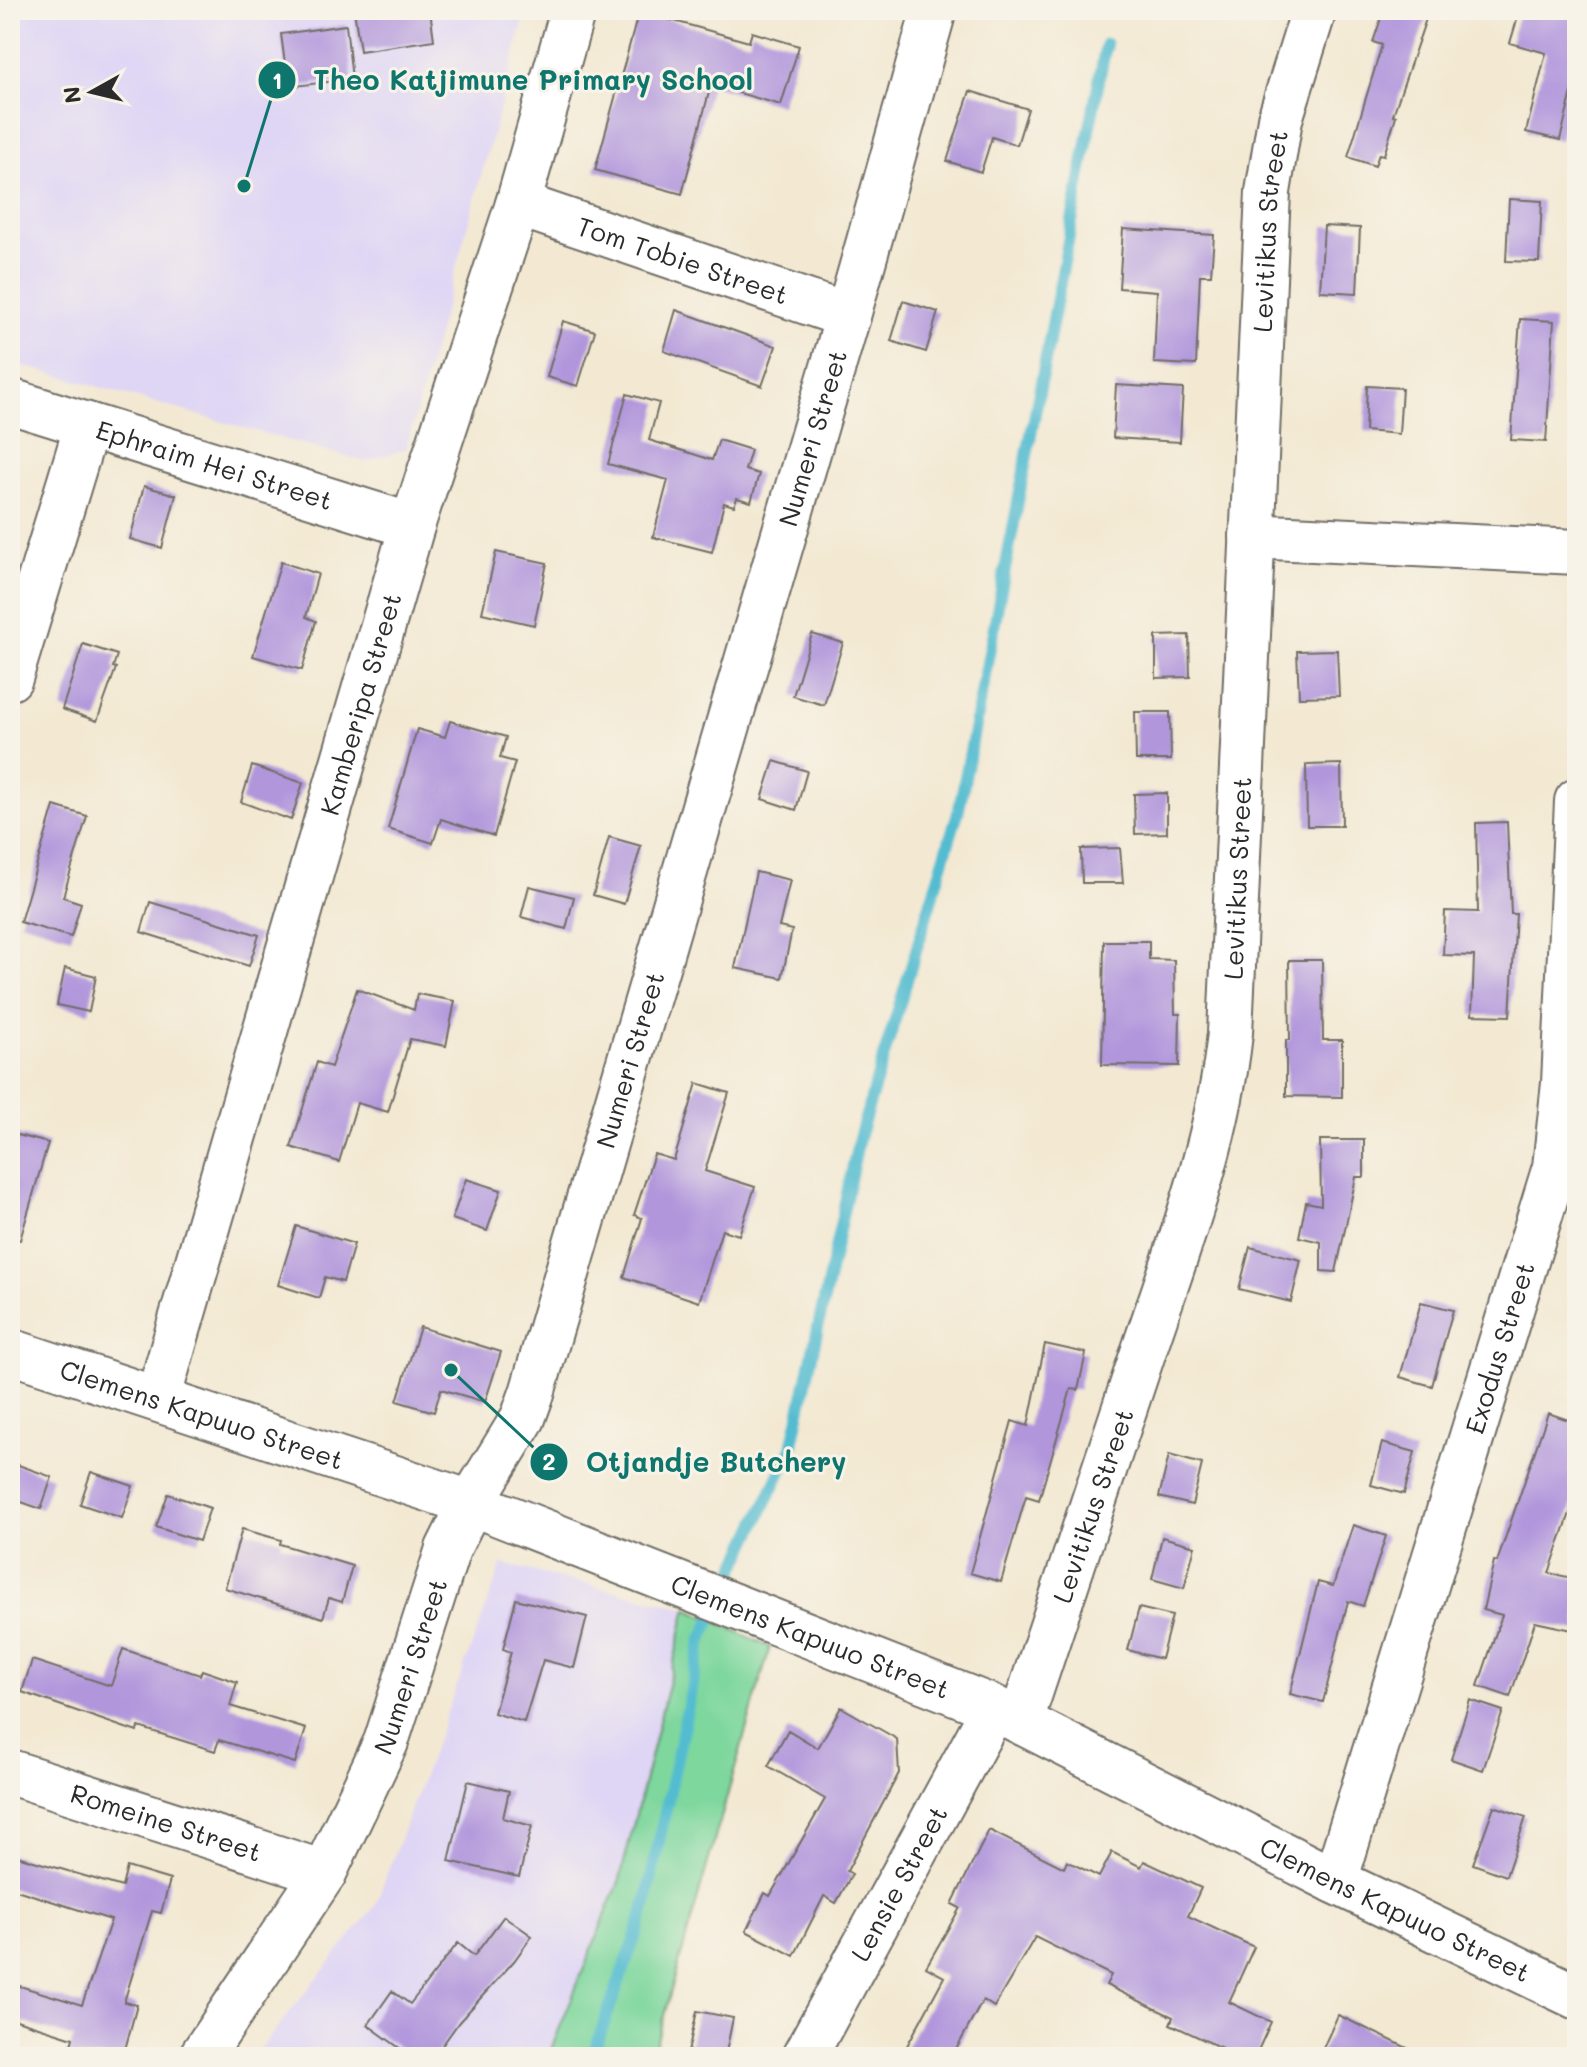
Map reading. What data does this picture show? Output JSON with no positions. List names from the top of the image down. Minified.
{"streets":{"street":["Levitikus Street","Tom Tobie Street","Numeri Street","Ephraim Hei Street","Kamberipa Street","Exodus Street","Clemens Kapuuo Street","Romeine Street","Lensie Street"]},"crossings":[["Levitikus Street","Clemens Kapuuo Street"],["Levitikus Street","Lensie Street"],["Tom Tobie Street","Numeri Street"],["Tom Tobie Street","Kamberipa Street"],["Numeri Street","Clemens Kapuuo Street"],["Numeri Street","Romeine Street"],["Ephraim Hei Street","Kamberipa Street"],["Kamberipa Street","Clemens Kapuuo Street"],["Exodus Street","Clemens Kapuuo Street"],["Clemens Kapuuo Street","Lensie Street"]],"places":["Theo Katjimune Primary School","Otjandje Butchery"],"north":"left"}
